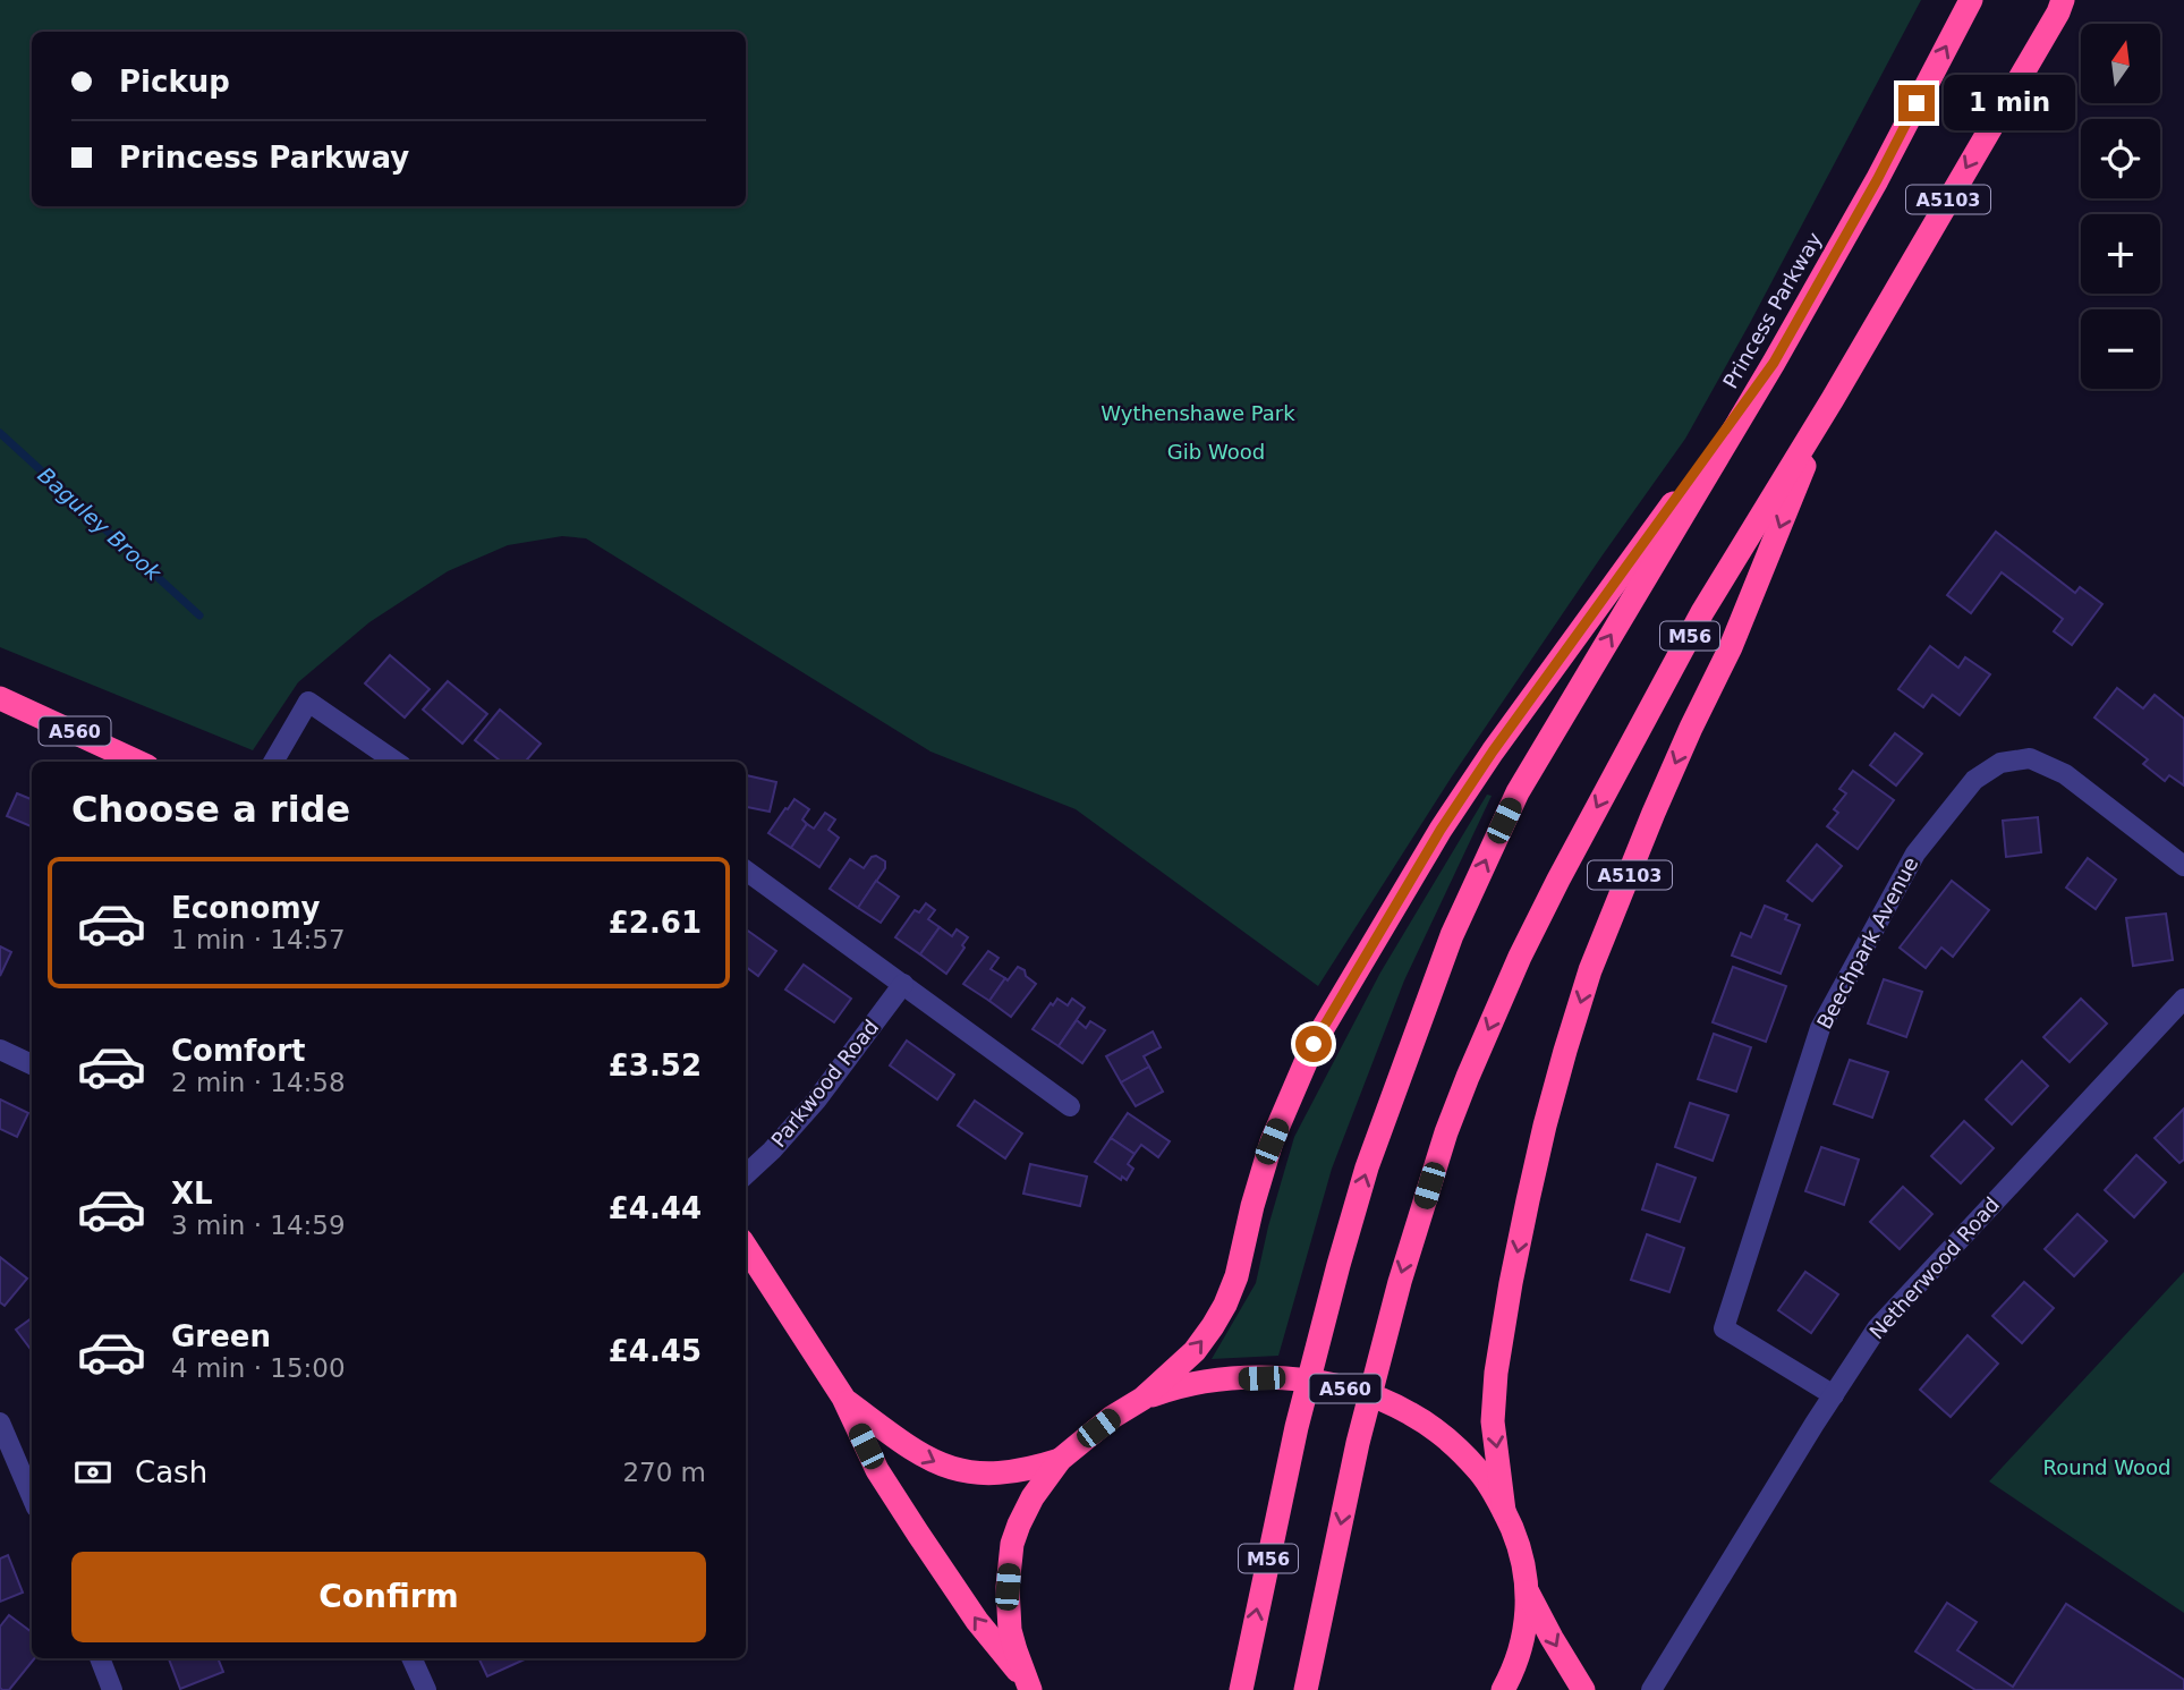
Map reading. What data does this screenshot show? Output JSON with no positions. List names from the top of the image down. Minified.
{"streets":{"highway":["A5103","Princess Parkway","M56","A560"],"street":["Beechpark Avenue","Parkwood Road","Netherwood Road"]},"crossings":[["A5103","Princess Parkway"],["A5103","M56"],["A5103","A560"],["Beechpark Avenue","Netherwood Road"]],"water":["Baguley Brook"],"parks":["Wythenshawe Park","Gib Wood","Round Wood"],"north":"top","page":{"map_buttons":["+","−"],"banner":["Pickup","Princess Parkway"],"bubble":"1 min","heading":"Choose a ride","list":[{"name":"Economy","note":"1 min · 14:57","value":"£2.61"},{"name":"Comfort","note":"2 min · 14:58","value":"£3.52"},{"name":"XL","note":"3 min · 14:59","value":"£4.44"},{"name":"Green","note":"4 min · 15:00","value":"£4.45"}],"pay":["Cash","270 m"],"buttons":"Confirm"}}
